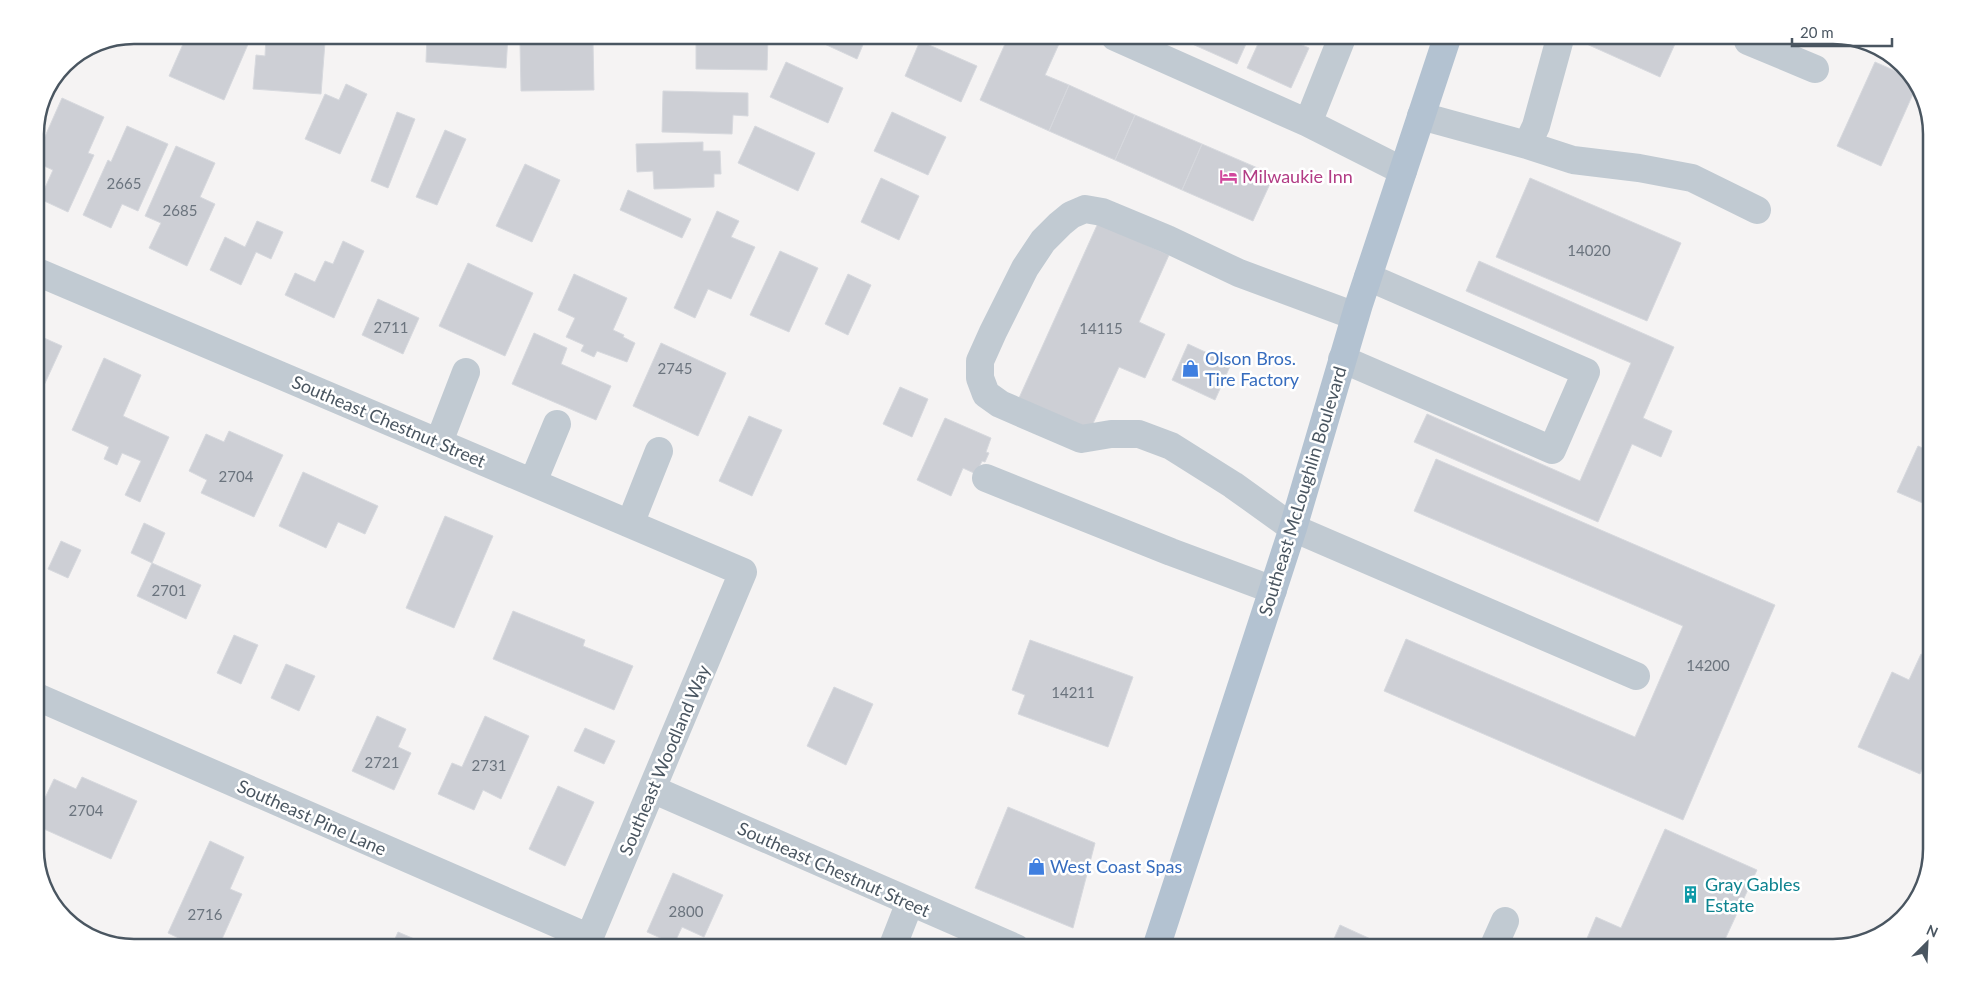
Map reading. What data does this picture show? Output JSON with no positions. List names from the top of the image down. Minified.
{"streets":{"main road":["Southeast McLoughlin Boulevard"],"street":["Southeast Chestnut Street","Southeast Woodland Way","Southeast Pine Lane"]},"crossings":[["Southeast Chestnut Street","Southeast Woodland Way"]],"places":{"hotel":["Milwaukie Inn"],"shop":["Olson Bros. Tire Factory","West Coast Spas"],"building":["Gray Gables Estate"]},"house_numbers":["2665","2685","14020","2711","14115","2745","2704","2701","14200","14211","2721","2731","2704","2800","2716"],"scale_bar":"20 m","north":"top right"}
